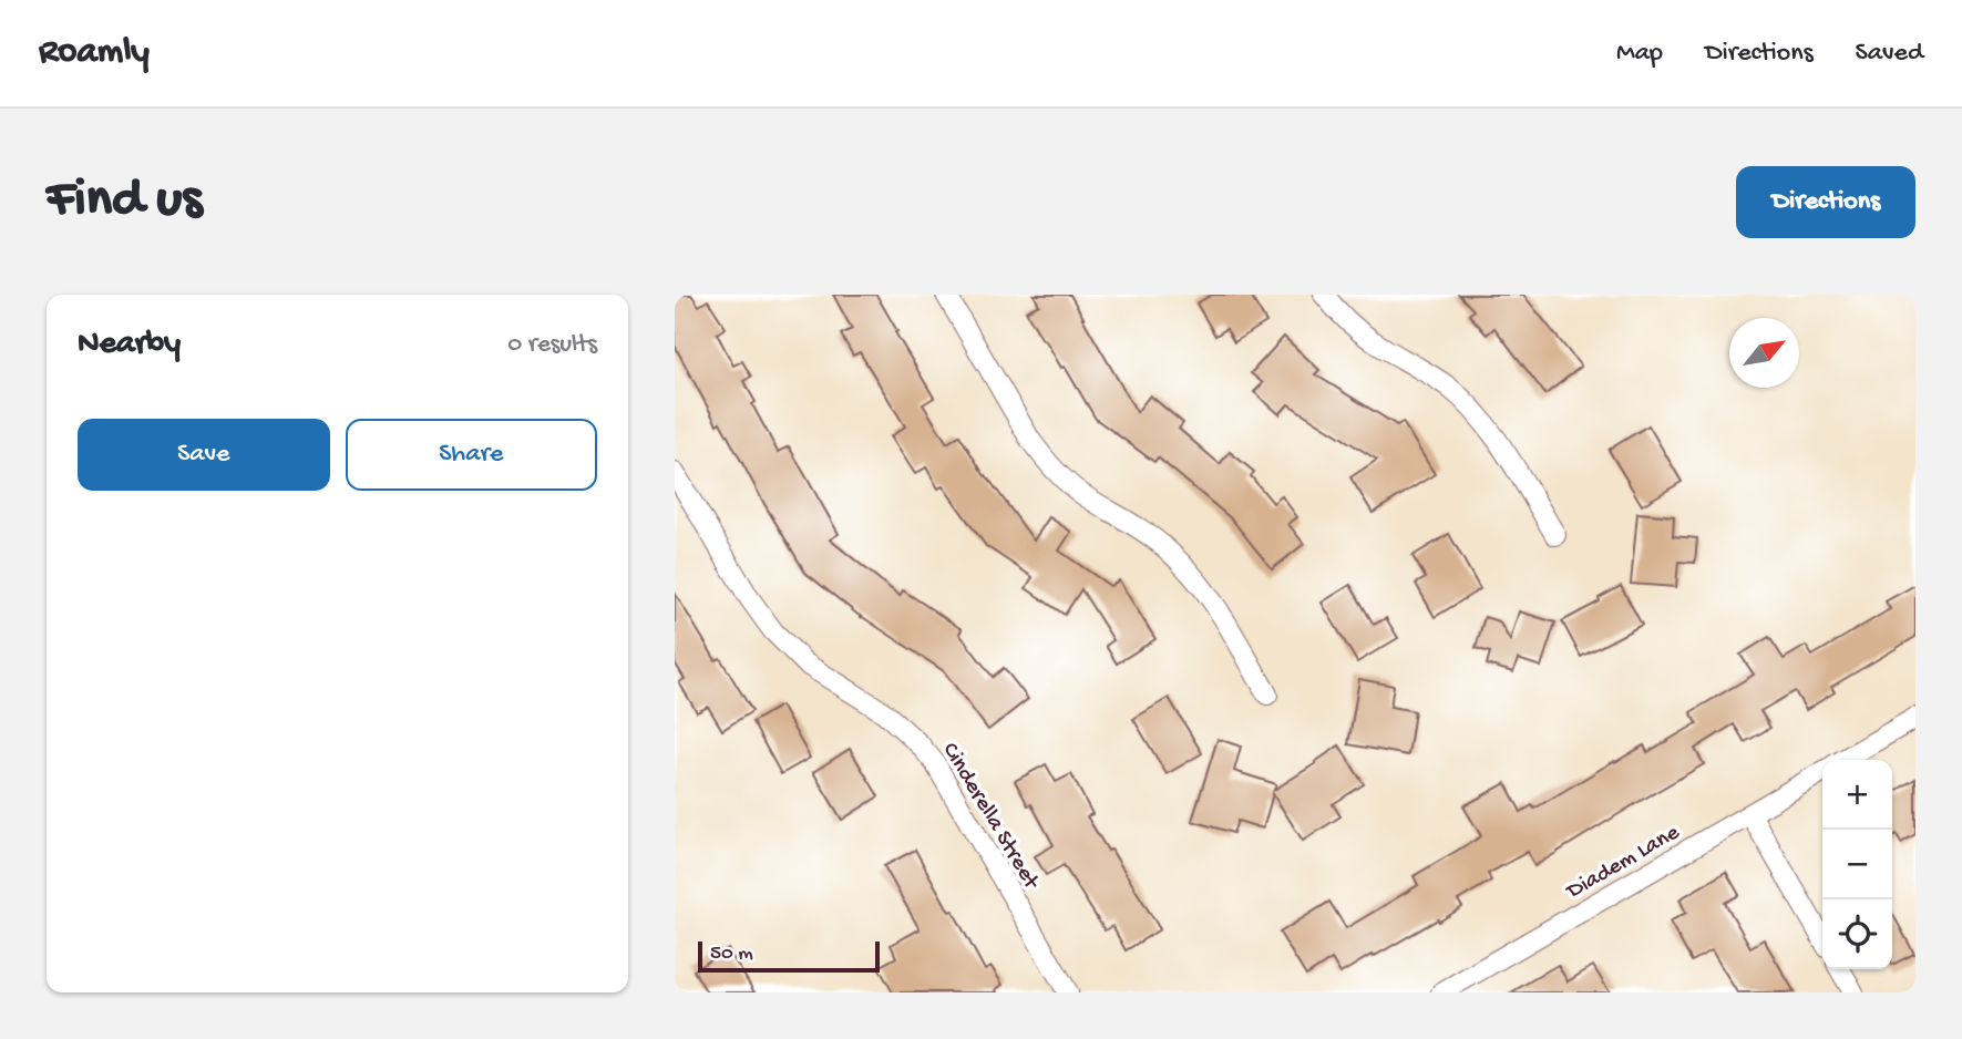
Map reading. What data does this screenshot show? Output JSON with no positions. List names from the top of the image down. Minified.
{"streets":{"street":["Cinderella Street","Diadem Lane"]},"scale_bar":"50 m","north":"top right","page":{"header":"Roamly","nav":["Map","Directions","Saved"],"buttons":["Directions",["Save","Share"]],"title":"Find us","heading":["Nearby","0 results"],"map_buttons":["+","−"],"scale":"50 m"}}
